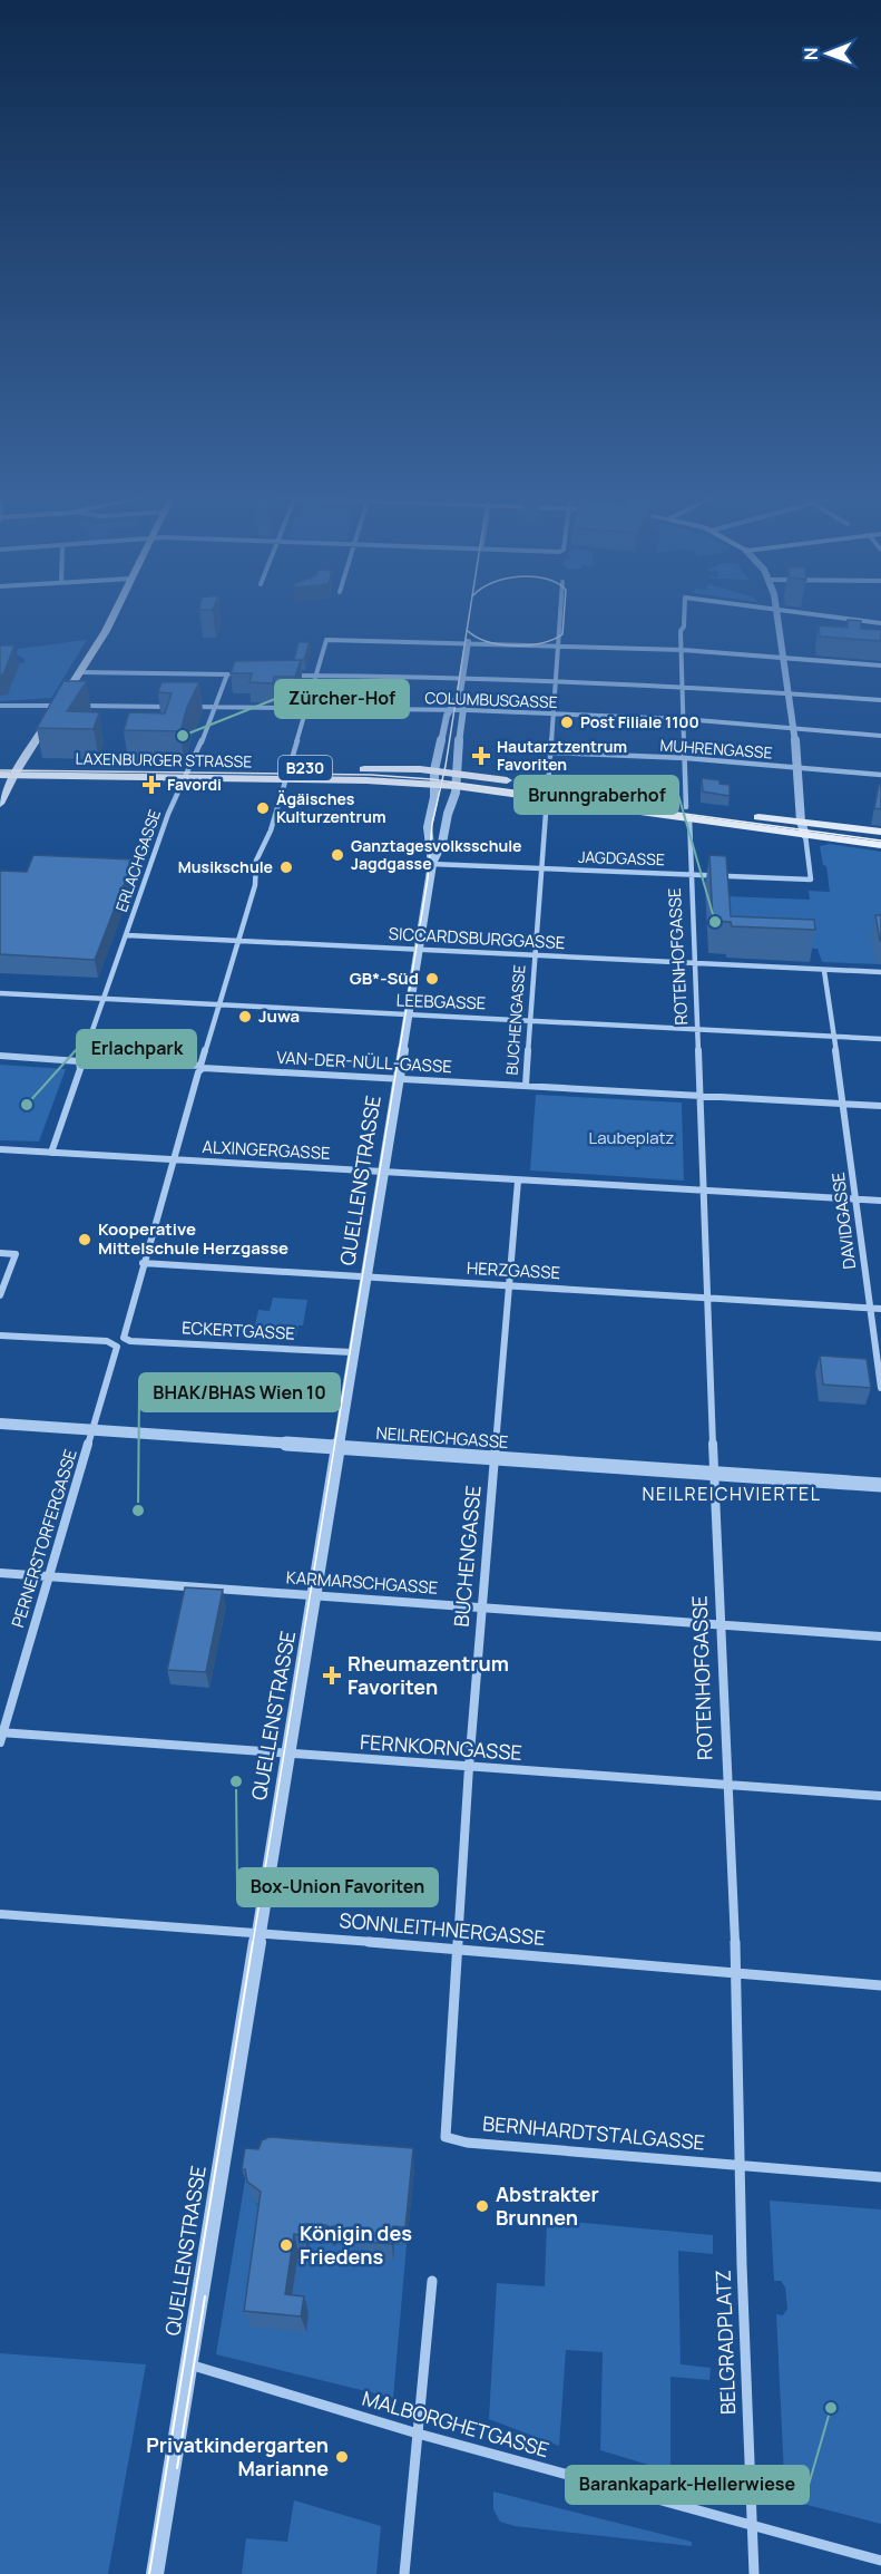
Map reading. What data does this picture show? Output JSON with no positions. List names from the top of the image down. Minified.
{"streets":{"main road":["LAXENBURGER STRASSE","B230"],"street":["COLUMBUSGASSE","MUHRENGASSE","JAGDGASSE","ERLACHGASSE","SICCARDSBURGGASSE","ROTENHOFGASSE","LEEBGASSE","BUCHENGASSE","VAN-DER-NÜLL-GASSE","ALXINGERGASSE","QUELLENSTRASSE","DAVIDGASSE","HERZGASSE","ECKERTGASSE","NEILREICHGASSE","PERNERSTORFERGASSE","KARMARSCHGASSE","FERNKORNGASSE","SONNLEITHNERGASSE","BERNHARDTSTALGASSE","BELGRADPLATZ","MALBORGHETGASSE"]},"crossings":[["COLUMBUSGASSE","ERLACHGASSE"],["COLUMBUSGASSE","ROTENHOFGASSE"],["COLUMBUSGASSE","BUCHENGASSE"],["COLUMBUSGASSE","QUELLENSTRASSE"],["MUHRENGASSE","ROTENHOFGASSE"],["MUHRENGASSE","BUCHENGASSE"],["LAXENBURGER STRASSE","B230"],["LAXENBURGER STRASSE","JAGDGASSE"],["LAXENBURGER STRASSE","ERLACHGASSE"],["LAXENBURGER STRASSE","ROTENHOFGASSE"],["LAXENBURGER STRASSE","BUCHENGASSE"],["LAXENBURGER STRASSE","QUELLENSTRASSE"],["B230","JAGDGASSE"],["JAGDGASSE","ROTENHOFGASSE"],["JAGDGASSE","BUCHENGASSE"],["JAGDGASSE","QUELLENSTRASSE"],["ERLACHGASSE","SICCARDSBURGGASSE"],["ERLACHGASSE","LEEBGASSE"],["ERLACHGASSE","VAN-DER-NÜLL-GASSE"],["SICCARDSBURGGASSE","ROTENHOFGASSE"],["SICCARDSBURGGASSE","BUCHENGASSE"],["SICCARDSBURGGASSE","QUELLENSTRASSE"],["SICCARDSBURGGASSE","DAVIDGASSE"],["ROTENHOFGASSE","LEEBGASSE"],["ROTENHOFGASSE","HERZGASSE"],["ROTENHOFGASSE","NEILREICHGASSE"],["ROTENHOFGASSE","KARMARSCHGASSE"],["ROTENHOFGASSE","FERNKORNGASSE"],["ROTENHOFGASSE","SONNLEITHNERGASSE"],["ROTENHOFGASSE","BERNHARDTSTALGASSE"],["ROTENHOFGASSE","BELGRADPLATZ"],["LEEBGASSE","BUCHENGASSE"],["LEEBGASSE","QUELLENSTRASSE"],["LEEBGASSE","DAVIDGASSE"],["BUCHENGASSE","VAN-DER-NÜLL-GASSE"],["BUCHENGASSE","ALXINGERGASSE"],["BUCHENGASSE","HERZGASSE"],["BUCHENGASSE","NEILREICHGASSE"],["BUCHENGASSE","KARMARSCHGASSE"],["BUCHENGASSE","FERNKORNGASSE"],["BUCHENGASSE","SONNLEITHNERGASSE"],["BUCHENGASSE","BERNHARDTSTALGASSE"],["VAN-DER-NÜLL-GASSE","QUELLENSTRASSE"],["ALXINGERGASSE","QUELLENSTRASSE"],["QUELLENSTRASSE","HERZGASSE"],["QUELLENSTRASSE","ECKERTGASSE"],["QUELLENSTRASSE","NEILREICHGASSE"],["QUELLENSTRASSE","KARMARSCHGASSE"],["QUELLENSTRASSE","FERNKORNGASSE"],["QUELLENSTRASSE","SONNLEITHNERGASSE"],["QUELLENSTRASSE","MALBORGHETGASSE"],["DAVIDGASSE","HERZGASSE"],["HERZGASSE","ECKERTGASSE"],["NEILREICHGASSE","PERNERSTORFERGASSE"],["PERNERSTORFERGASSE","KARMARSCHGASSE"],["PERNERSTORFERGASSE","FERNKORNGASSE"],["BERNHARDTSTALGASSE","BELGRADPLATZ"],["BELGRADPLATZ","MALBORGHETGASSE"]],"districts":["NEILREICHVIERTEL"],"parks":["Laubeplatz"],"places":{"other":["Post Filiale 1100","Zürcher-Hof","Ägäisches Kulturzentrum","Ganztagesvolksschule Jagdgasse","Musikschule","Brunngraberhof","GB*-Süd","Juwa","Erlachpark","Kooperative Mittelschule Herzgasse","BHAK/BHAS Wien 10","Box-Union Favoriten","Abstrakter Brunnen","Königin des Friedens","Barankapark-Hellerwiese","Privatkindergarten Marianne"],"health":["Hautarztzentrum Favoriten","Favordi","Rheumazentrum Favoriten"]},"north":"left"}
